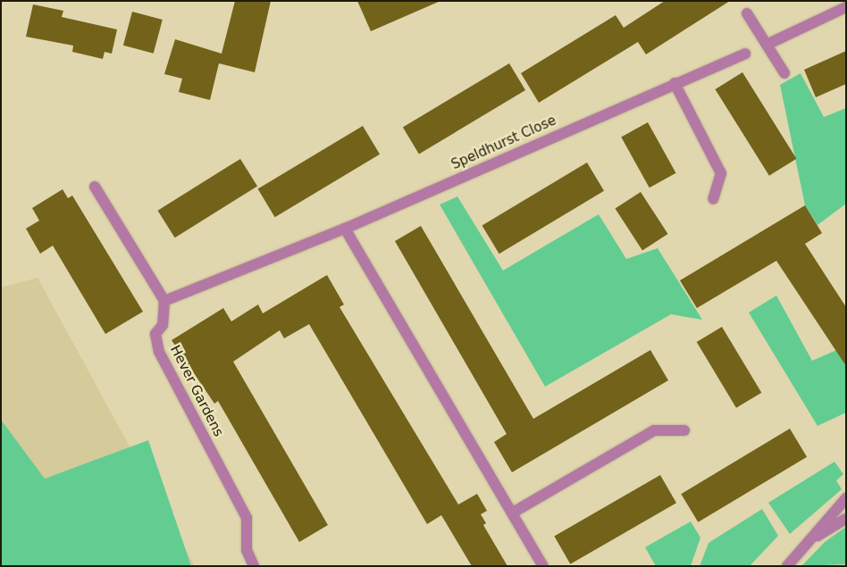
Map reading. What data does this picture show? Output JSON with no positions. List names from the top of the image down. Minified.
{"streets":{"street":["Speldhurst Close","Hever Gardens"]},"crossings":[["Speldhurst Close","Hever Gardens"]]}
